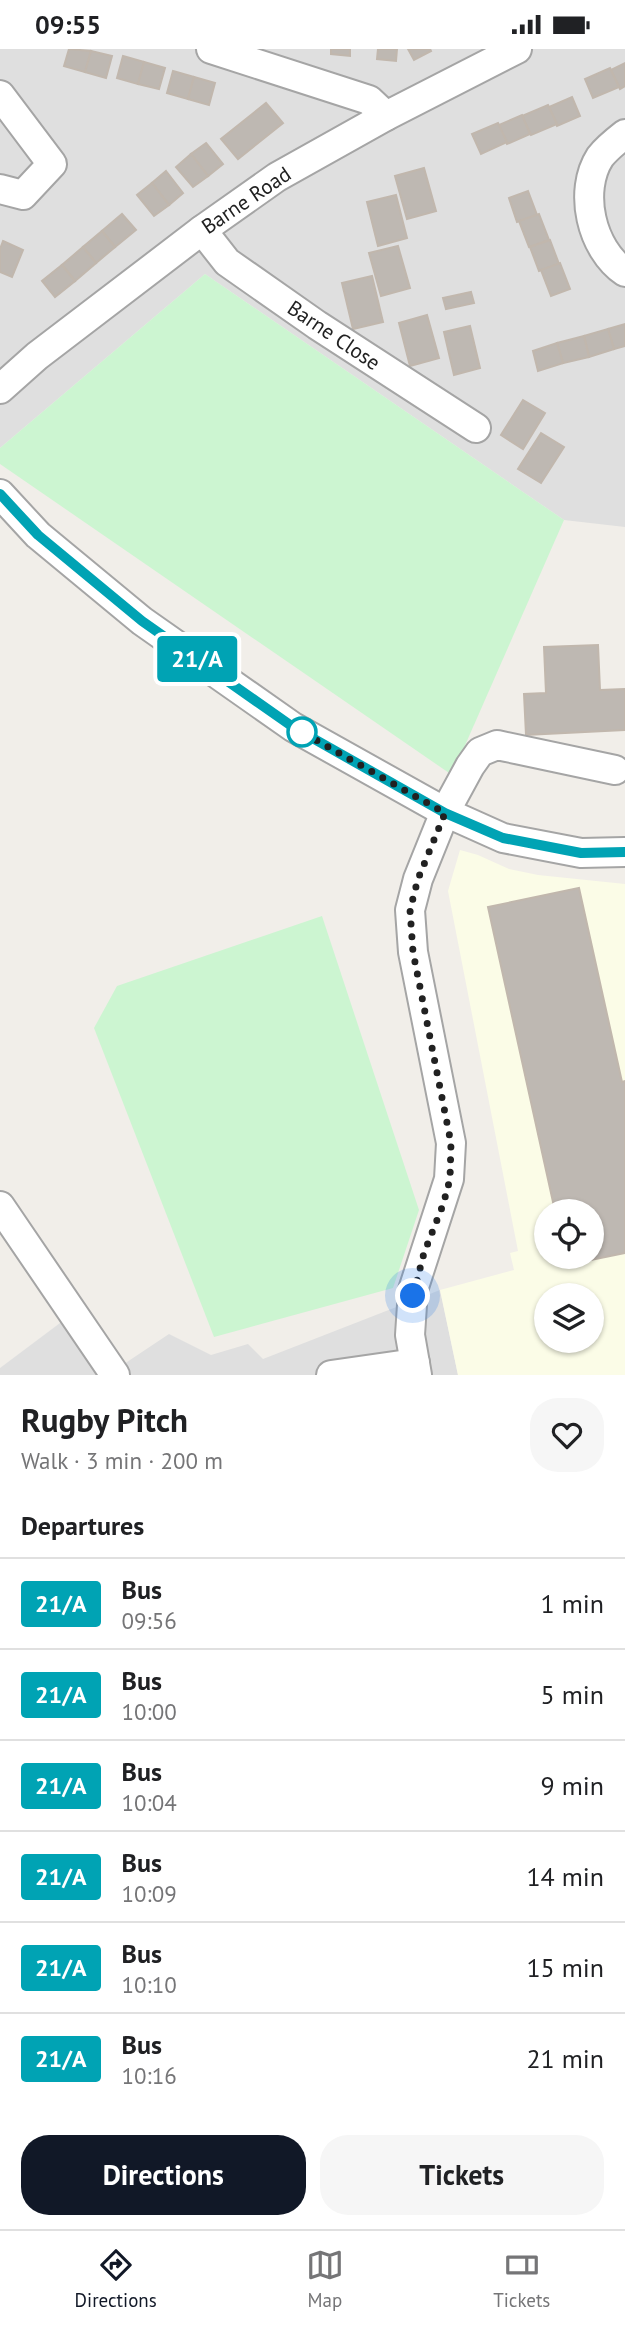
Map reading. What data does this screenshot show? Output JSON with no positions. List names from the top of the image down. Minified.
{"streets":{"street":["Barne Road","Barne Close"]},"crossings":[["Barne Road","Barne Close"]],"lines":["bus line 21/A"],"page":{"status":"09:55","on_map":"21/A","heading":[["Rugby Pitch","Walk · 3 min · 200 m"],"Departures"],"list":[{"mark":"21/A","name":"Bus","note":"09:56","value":"1 min"},{"mark":"21/A","name":"Bus","note":"10:00","value":"5 min"},{"mark":"21/A","name":"Bus","note":"10:04","value":"9 min"},{"mark":"21/A","name":"Bus","note":"10:09","value":"14 min"},{"mark":"21/A","name":"Bus","note":"10:10","value":"15 min"},{"mark":"21/A","name":"Bus","note":"10:16","value":"21 min"}],"buttons":["Directions","Tickets"],"tabs":["Directions","Map","Tickets"]}}
